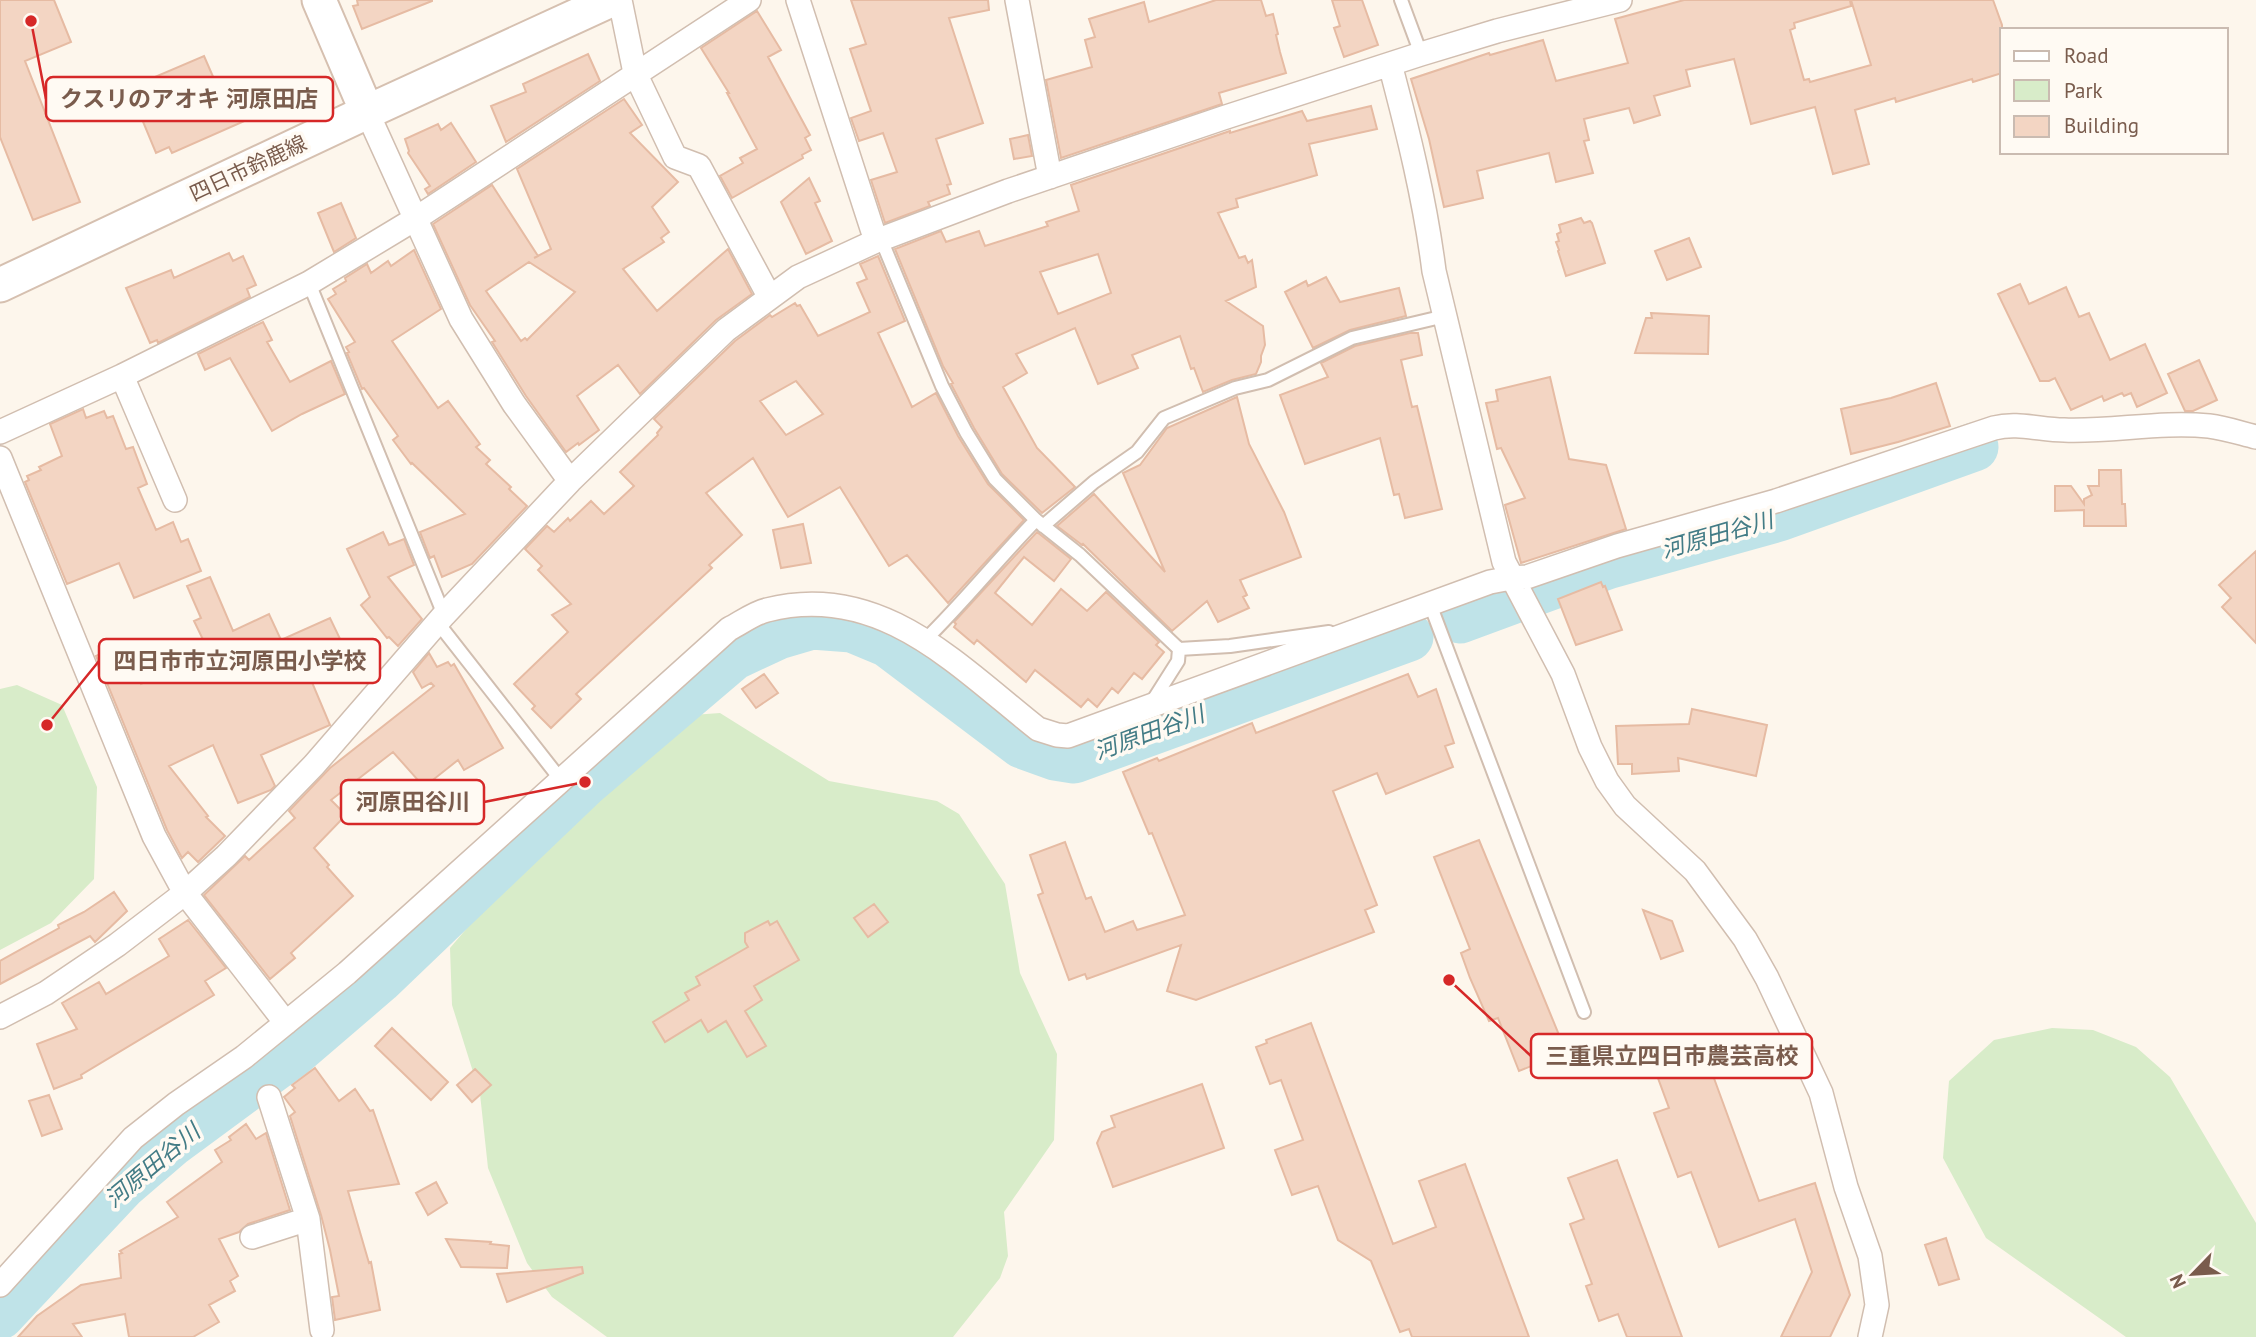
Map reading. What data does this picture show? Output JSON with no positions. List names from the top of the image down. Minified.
{"streets":{"main road":["四日市鈴鹿線"]},"water":["河原田谷川"],"places":["クスリのアオキ 河原田店","四日市市立河原田小学校","河原田谷川","三重県立四日市農芸高校"],"legend":["Road","Park","Building"],"north":"bottom left"}
